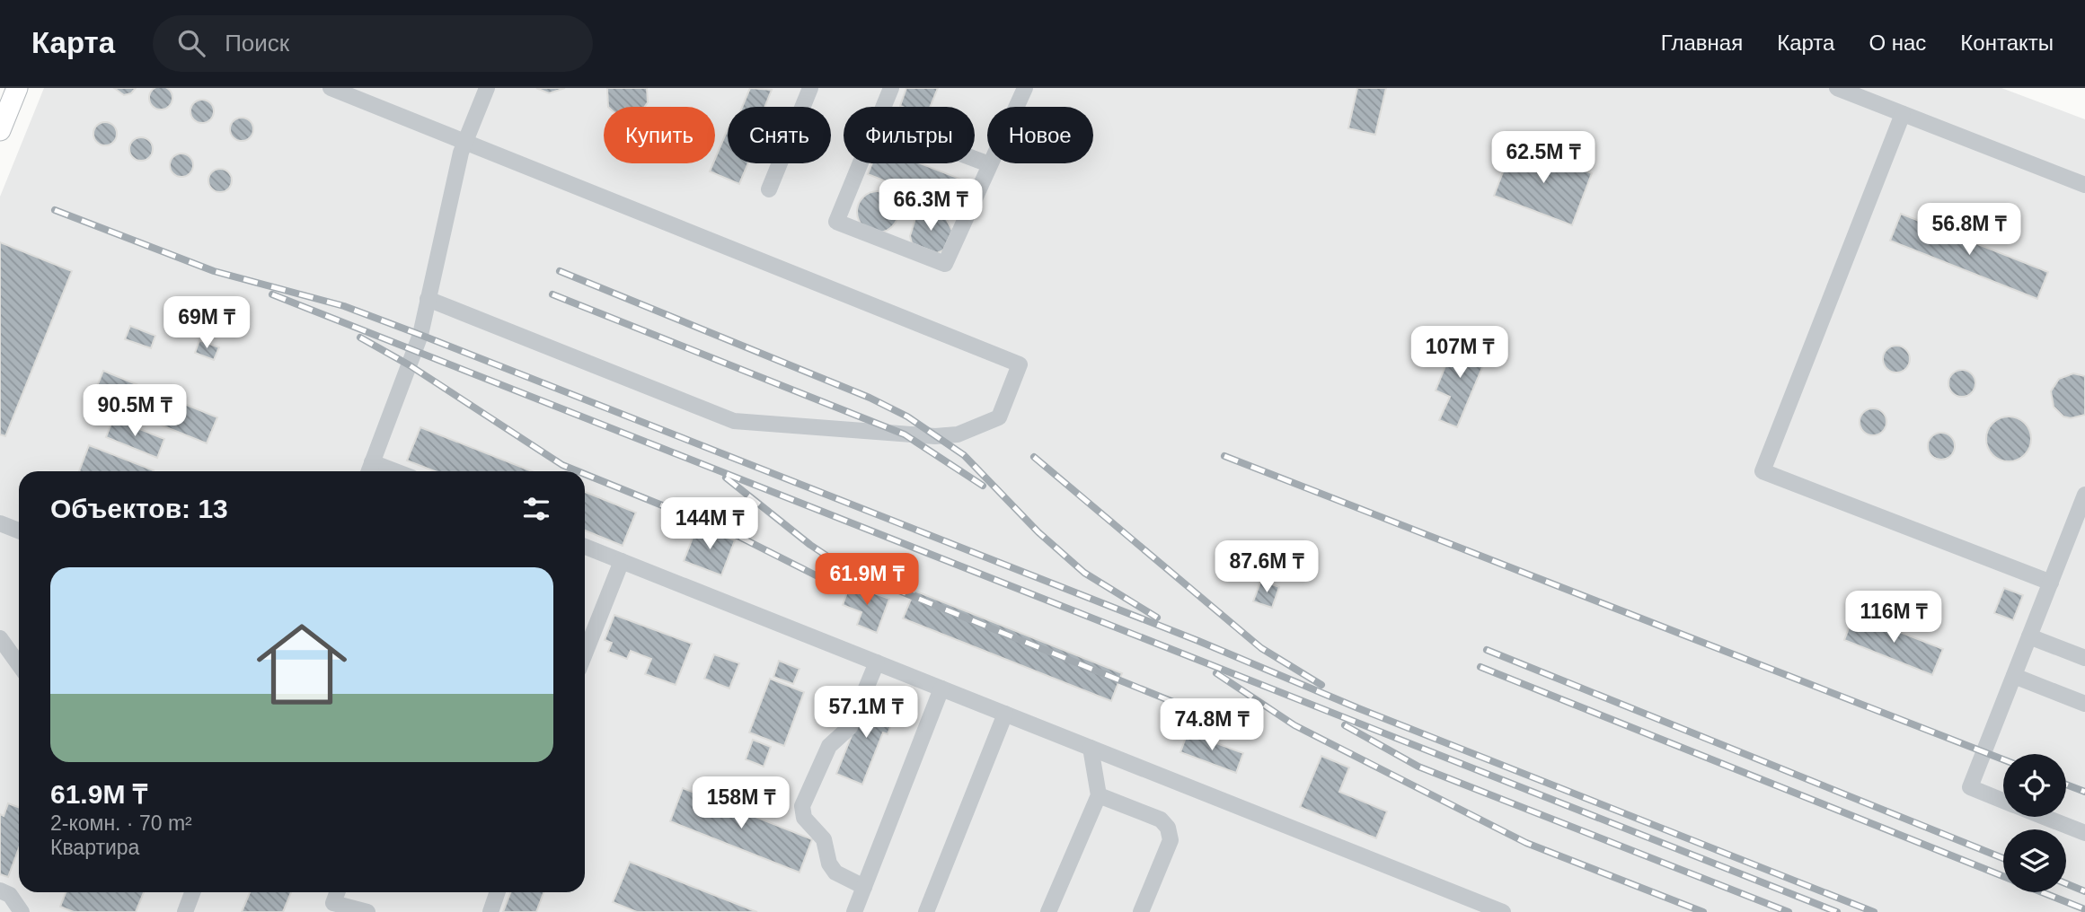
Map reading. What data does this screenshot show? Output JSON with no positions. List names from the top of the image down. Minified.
{"page":{"header":"Карта","search":"Поиск","nav":["Главная","Карта","О нас","Контакты"],"chip":["Купить","Снять","Фильтры","Новое"],"price":["62.5M ₸","66.3M ₸","56.8M ₸","69M ₸","107M ₸","90.5M ₸","144M ₸","87.6M ₸","61.9M ₸","116M ₸","57.1M ₸","74.8M ₸","158M ₸"],"heading":"Объектов: 13","list":[{"name":"61.9M ₸","note":"2-комн. · 70 m² · Квартира"}]}}
